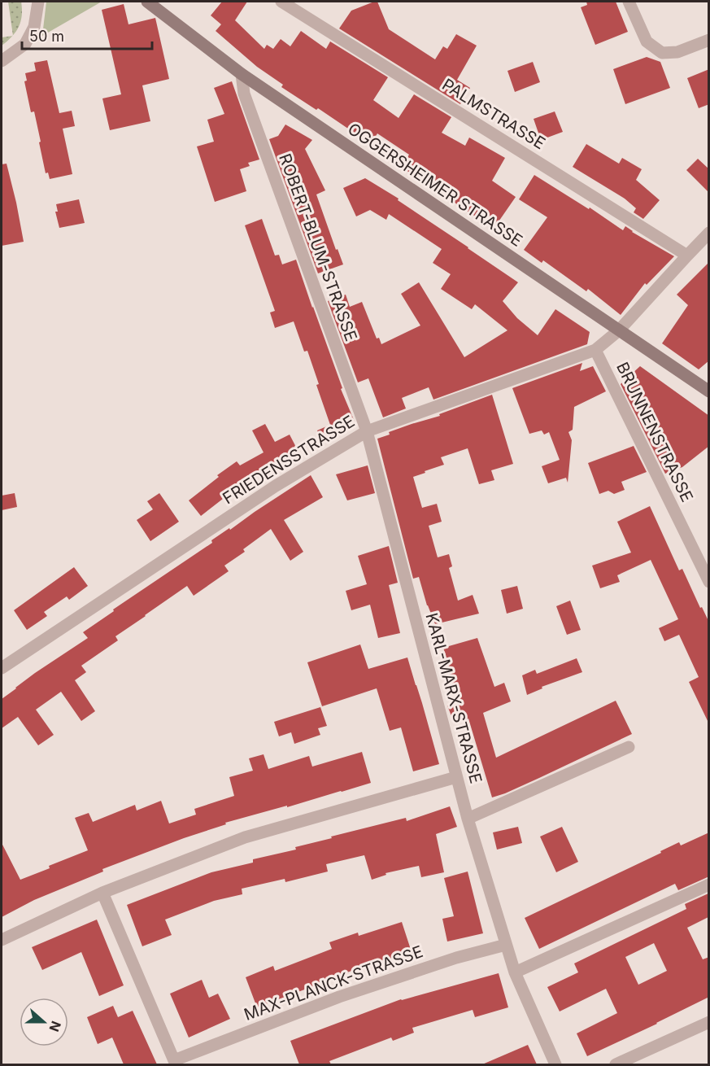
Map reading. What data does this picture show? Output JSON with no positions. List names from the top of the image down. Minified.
{"streets":{"street":["PALMSTRASSE","OGGERSHEIMER STRASSE","ROBERT-BLUM-STRASSE","BRUNNENSTRASSE","FRIEDENSSTRASSE","KARL-MARX-STRASSE","MAX-PLANCK-STRASSE"]},"crossings":[["PALMSTRASSE","FRIEDENSSTRASSE"],["OGGERSHEIMER STRASSE","ROBERT-BLUM-STRASSE"],["OGGERSHEIMER STRASSE","FRIEDENSSTRASSE"],["ROBERT-BLUM-STRASSE","FRIEDENSSTRASSE"],["ROBERT-BLUM-STRASSE","KARL-MARX-STRASSE"],["BRUNNENSTRASSE","FRIEDENSSTRASSE"],["FRIEDENSSTRASSE","KARL-MARX-STRASSE"],["KARL-MARX-STRASSE","MAX-PLANCK-STRASSE"]],"scale_bar":"50 m","north":"right"}
